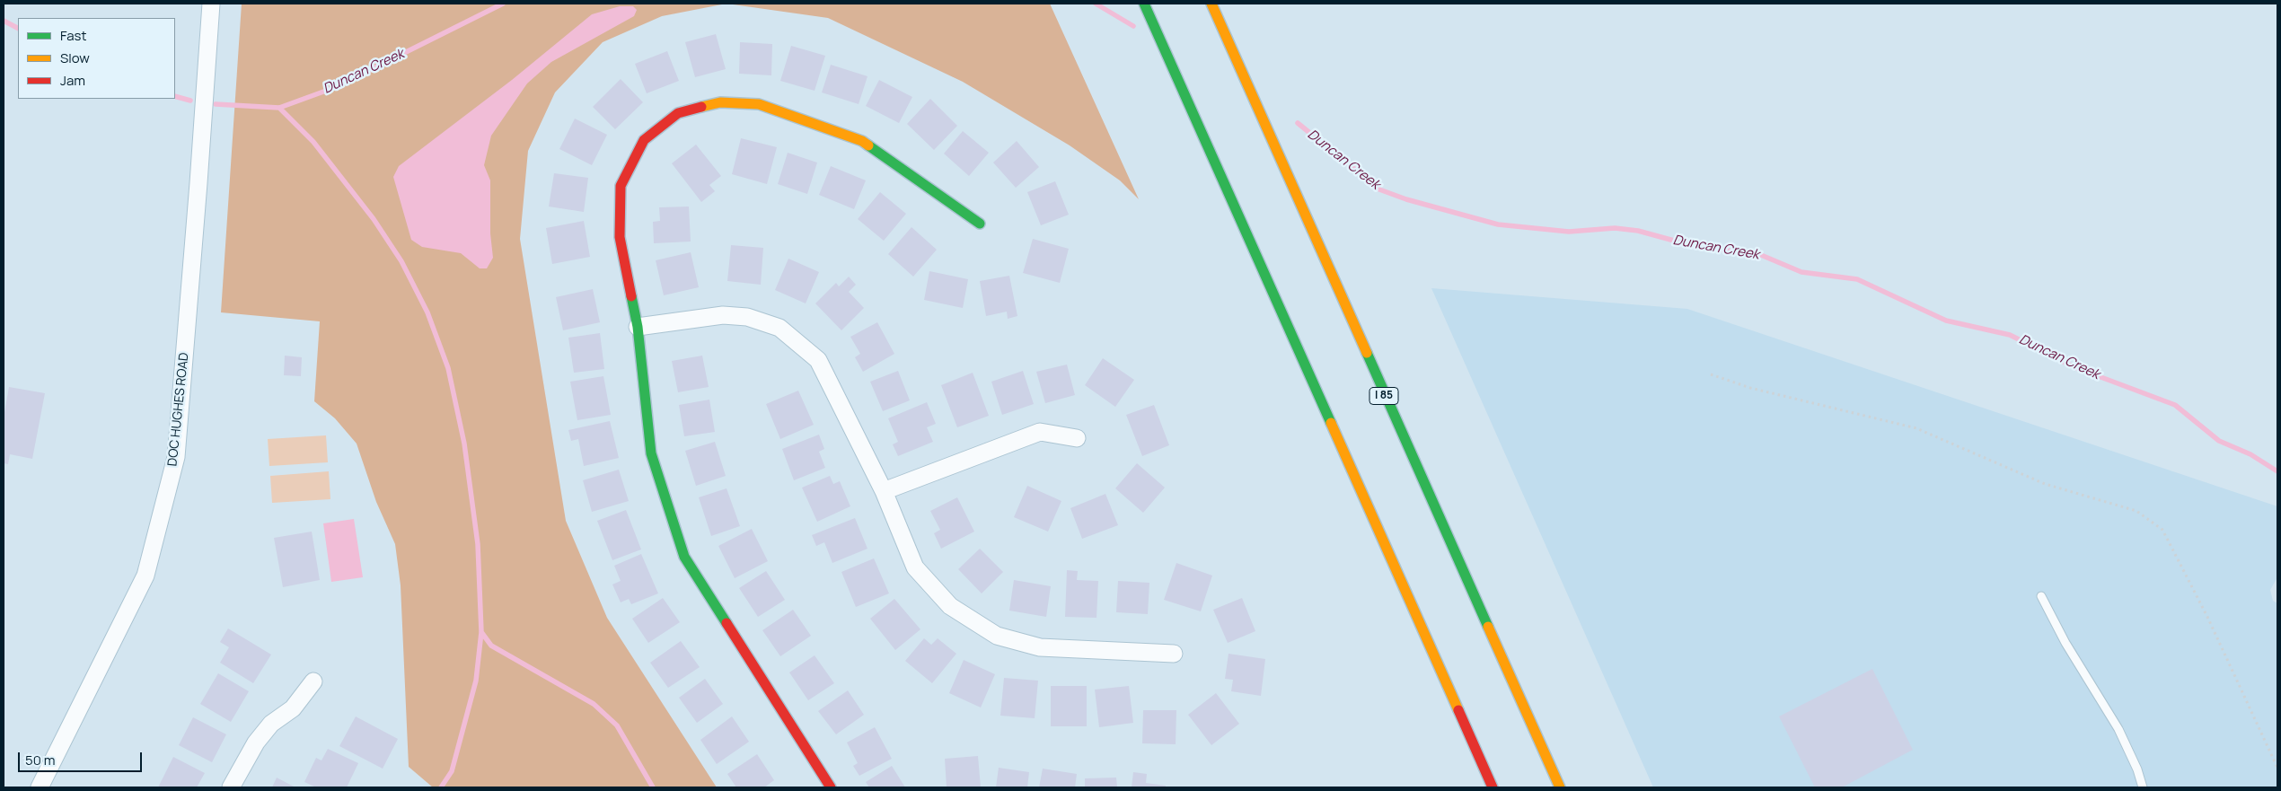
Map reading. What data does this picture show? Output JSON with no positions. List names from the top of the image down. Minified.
{"streets":{"main road":["I 85"],"street":["DOC HUGHES ROAD"]},"water":["Duncan Creek"],"legend":["Fast","Slow","Jam"],"scale_bar":"50 m"}
